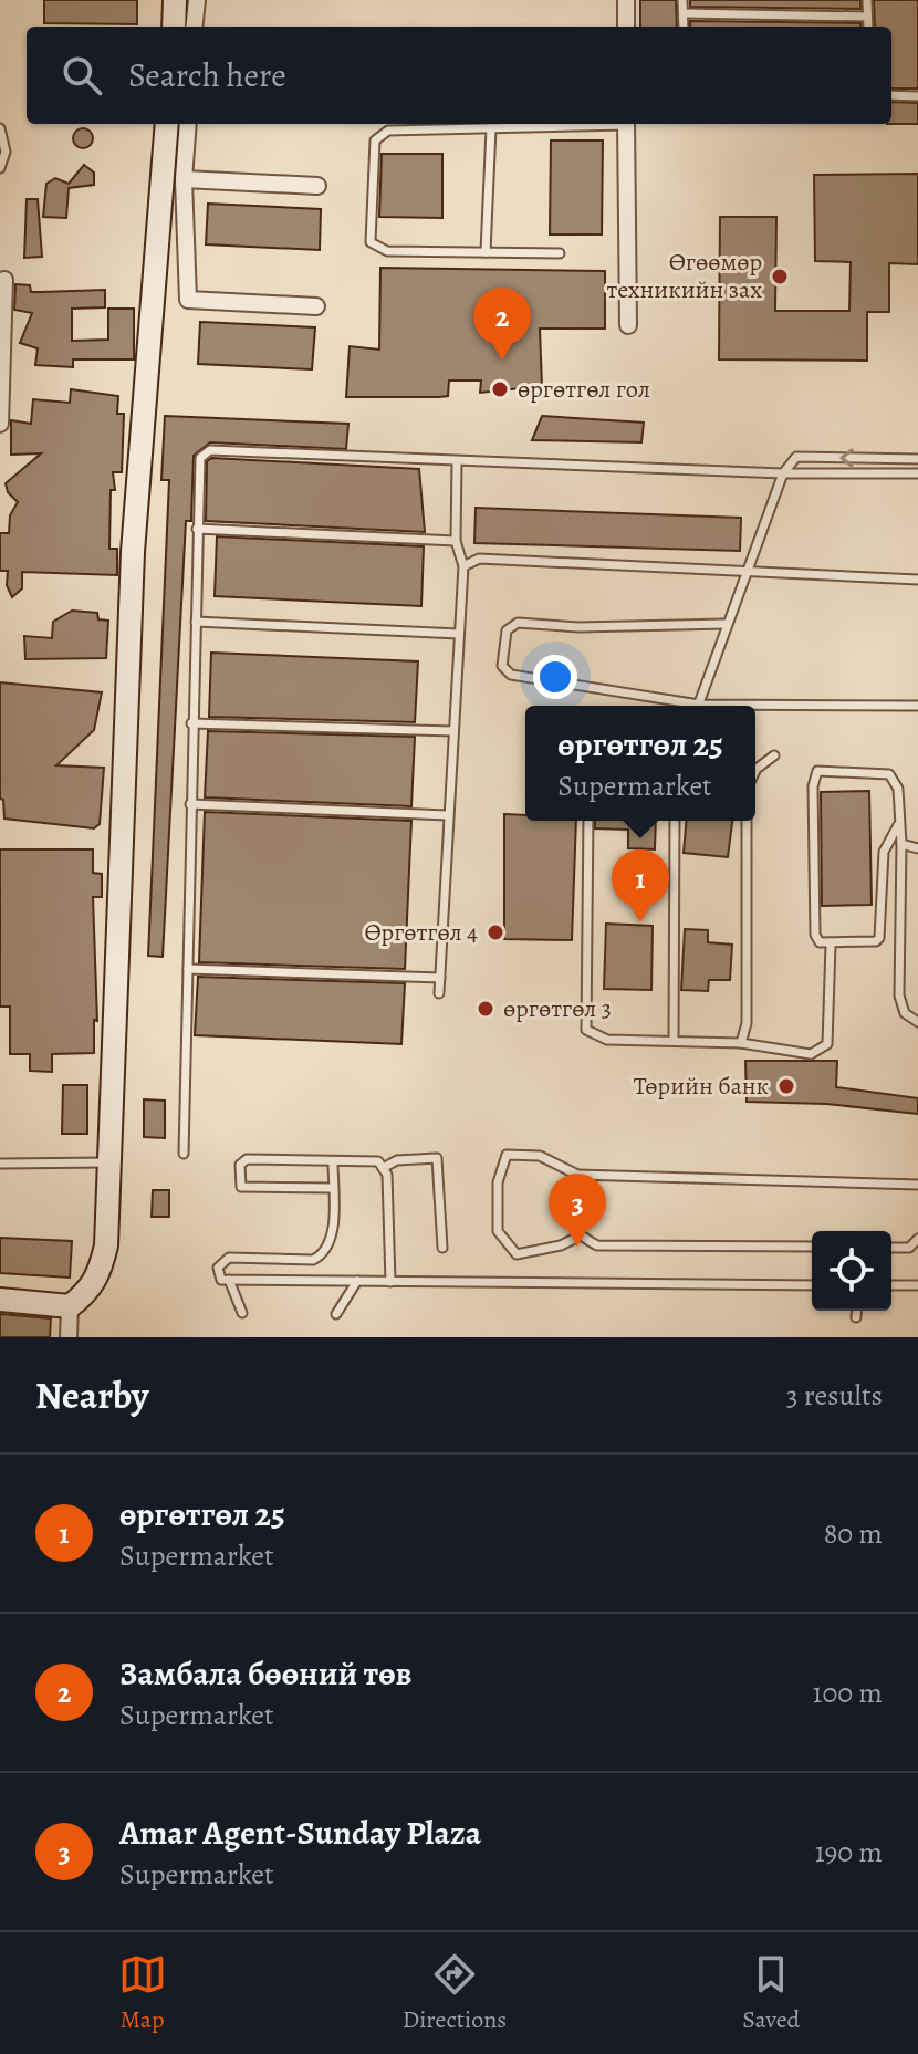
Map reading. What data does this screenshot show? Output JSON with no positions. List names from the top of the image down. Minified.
{"places":["Өгөөмөр техникийн зах","өргөтгөл гол","Өргөтгөл 4","өргөтгөл 3","Төрийн банк"],"page":{"search":"Search here","pins":["2","1","3"],"popup":["өргөтгөл 25","Supermarket"],"heading":["Nearby","3 results"],"list":[{"mark":"1","name":"өргөтгөл 25","note":"Supermarket","value":"80 m"},{"mark":"2","name":"Замбала бөөний төв","note":"Supermarket","value":"100 m"},{"mark":"3","name":"Amar Agent-Sunday Plaza","note":"Supermarket","value":"190 m"}],"nav":["Map","Directions","Saved"]}}
